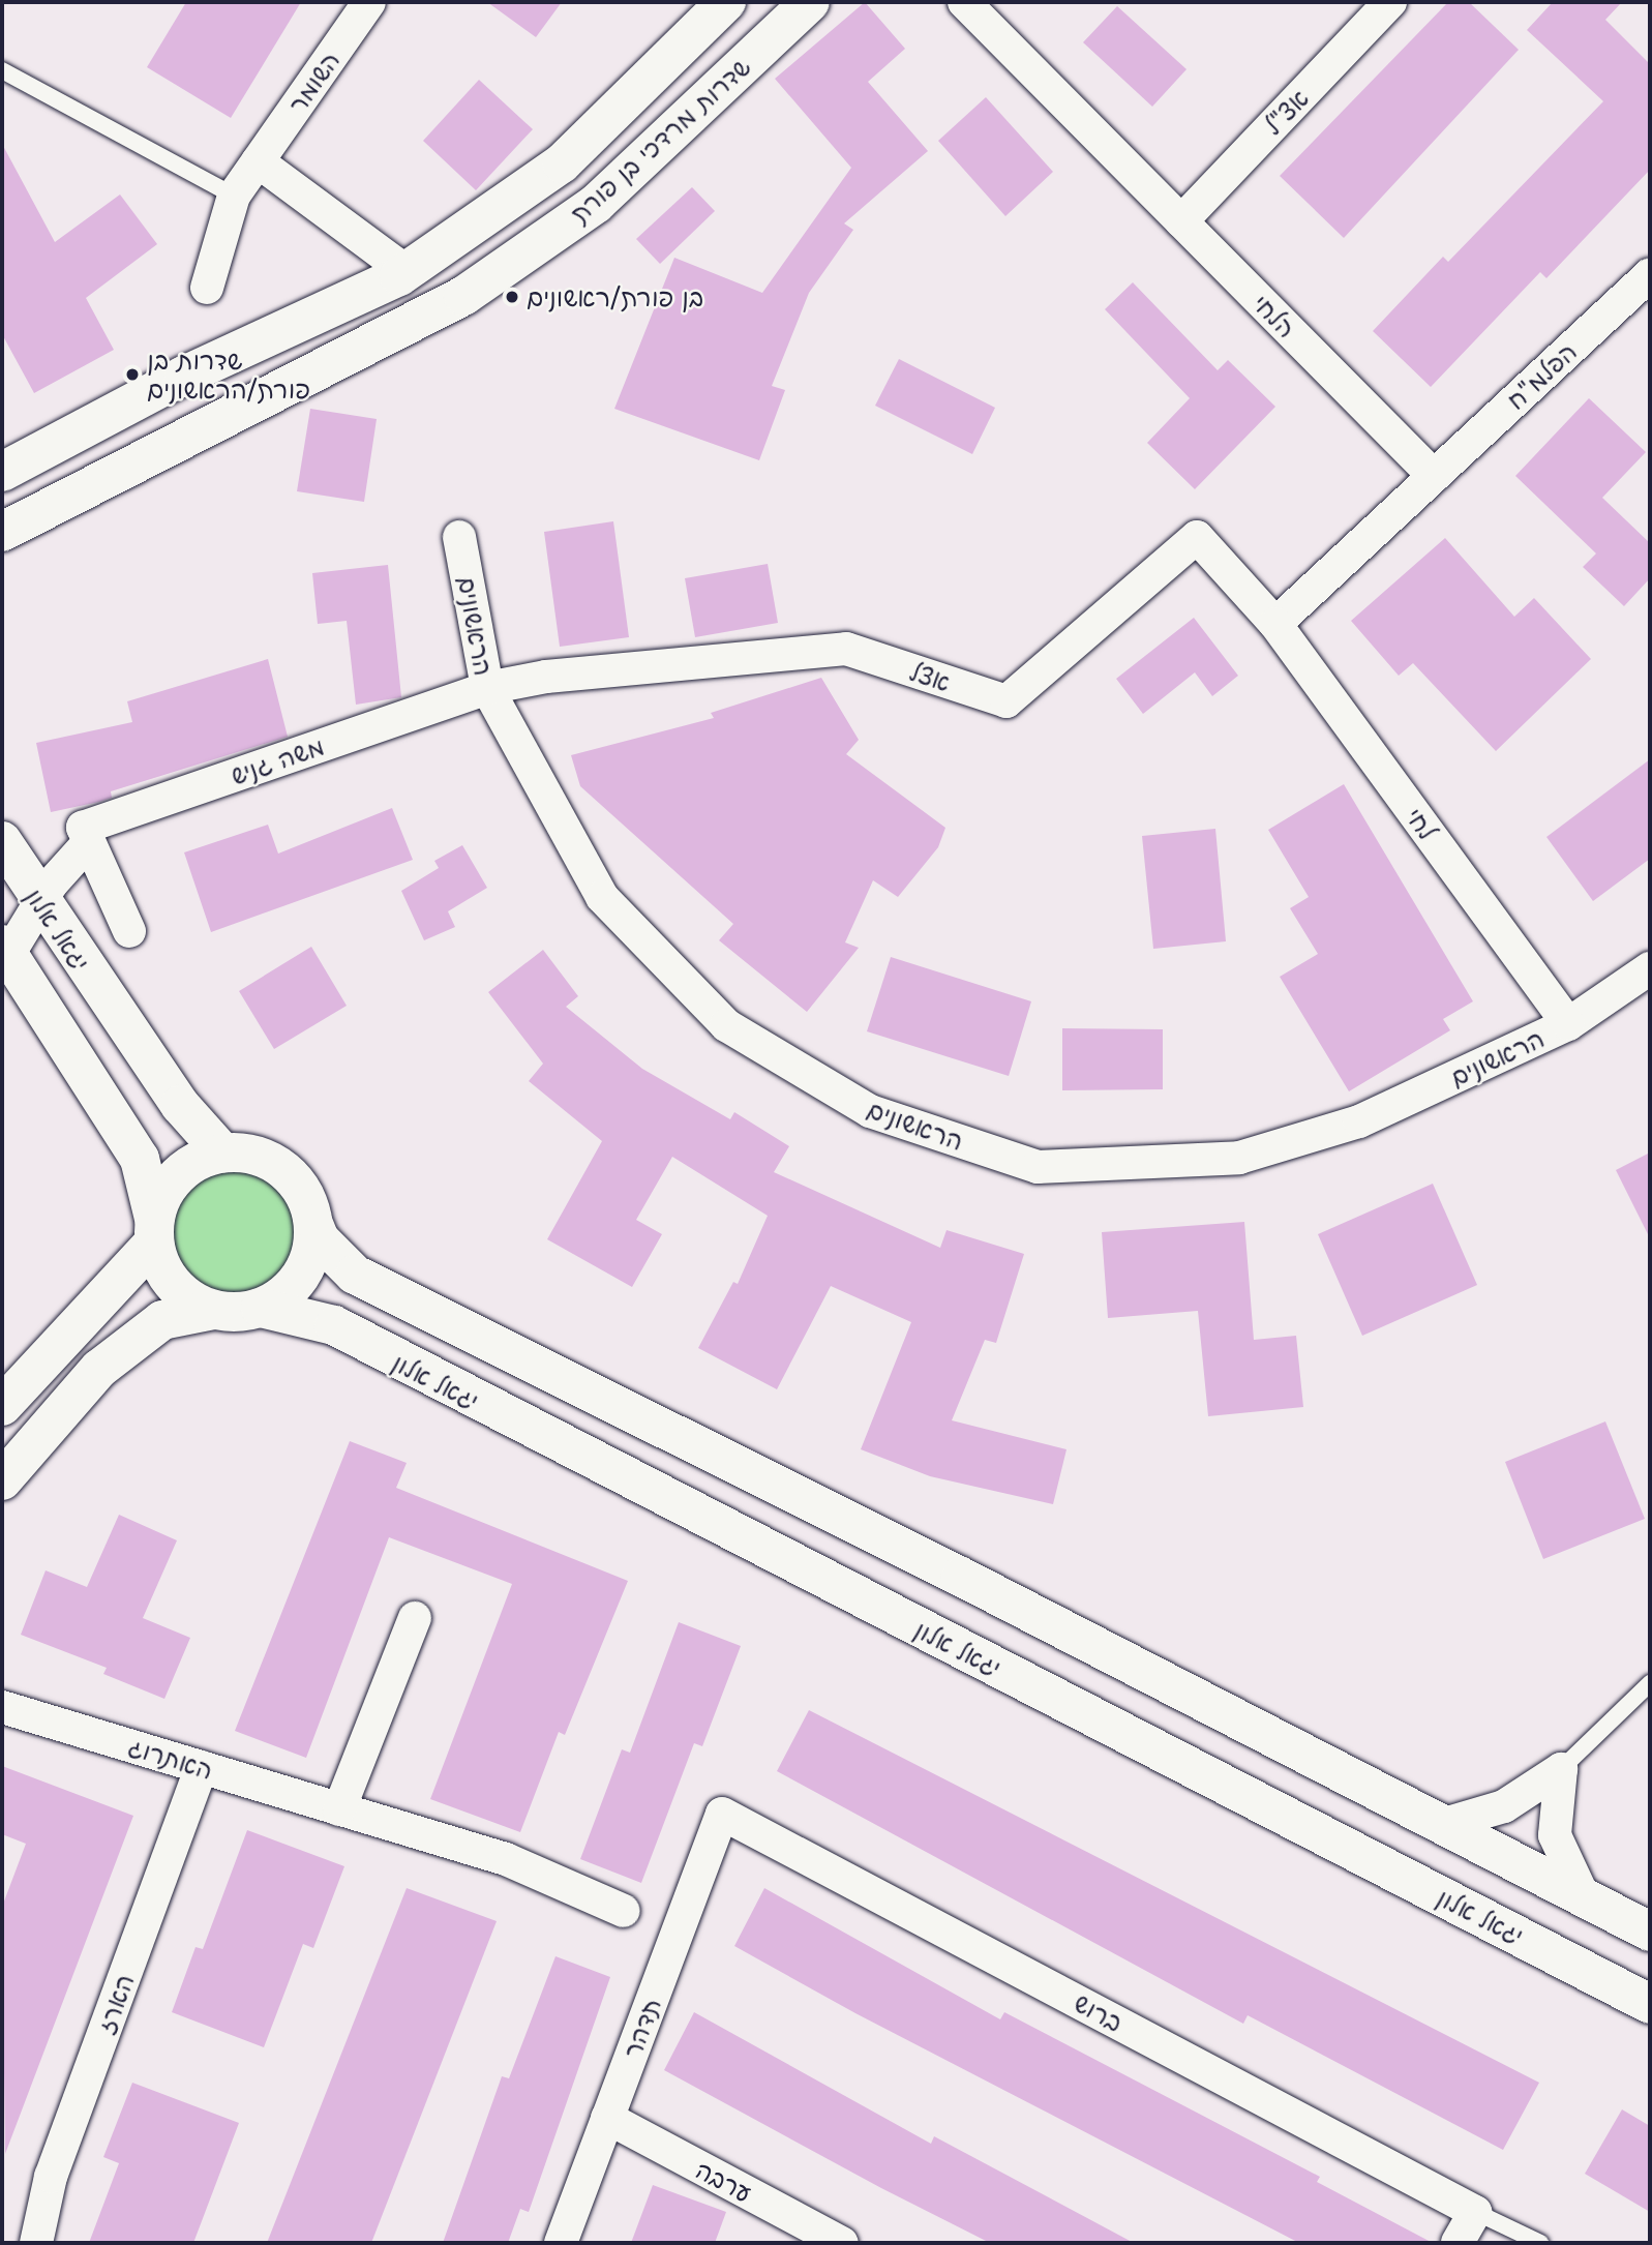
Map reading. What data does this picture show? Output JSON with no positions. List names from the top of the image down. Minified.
{"streets":{"street":["השומר","אצ\"ל","שדרות מרדכי בן פורת","הלחי","הפלמ\"ח","הראשונים","אצל","משה גניש","לחי","יגאל אלון","האתרוג","הארז","ברוש","תדהר","ערבה"]},"crossings":[["אצ\"ל","הלחי"],["הלחי","הפלמ\"ח"],["הראשונים","אצל"],["הראשונים","משה גניש"],["הראשונים","לחי"],["אצל","משה גניש"],["אצל","לחי"],["משה גניש","יגאל אלון"],["האתרוג","הארז"],["ברוש","תדהר"],["תדהר","ערבה"]],"places":["בן פורת/ראשונים","שדרות בן פורת/הראשונים"]}
